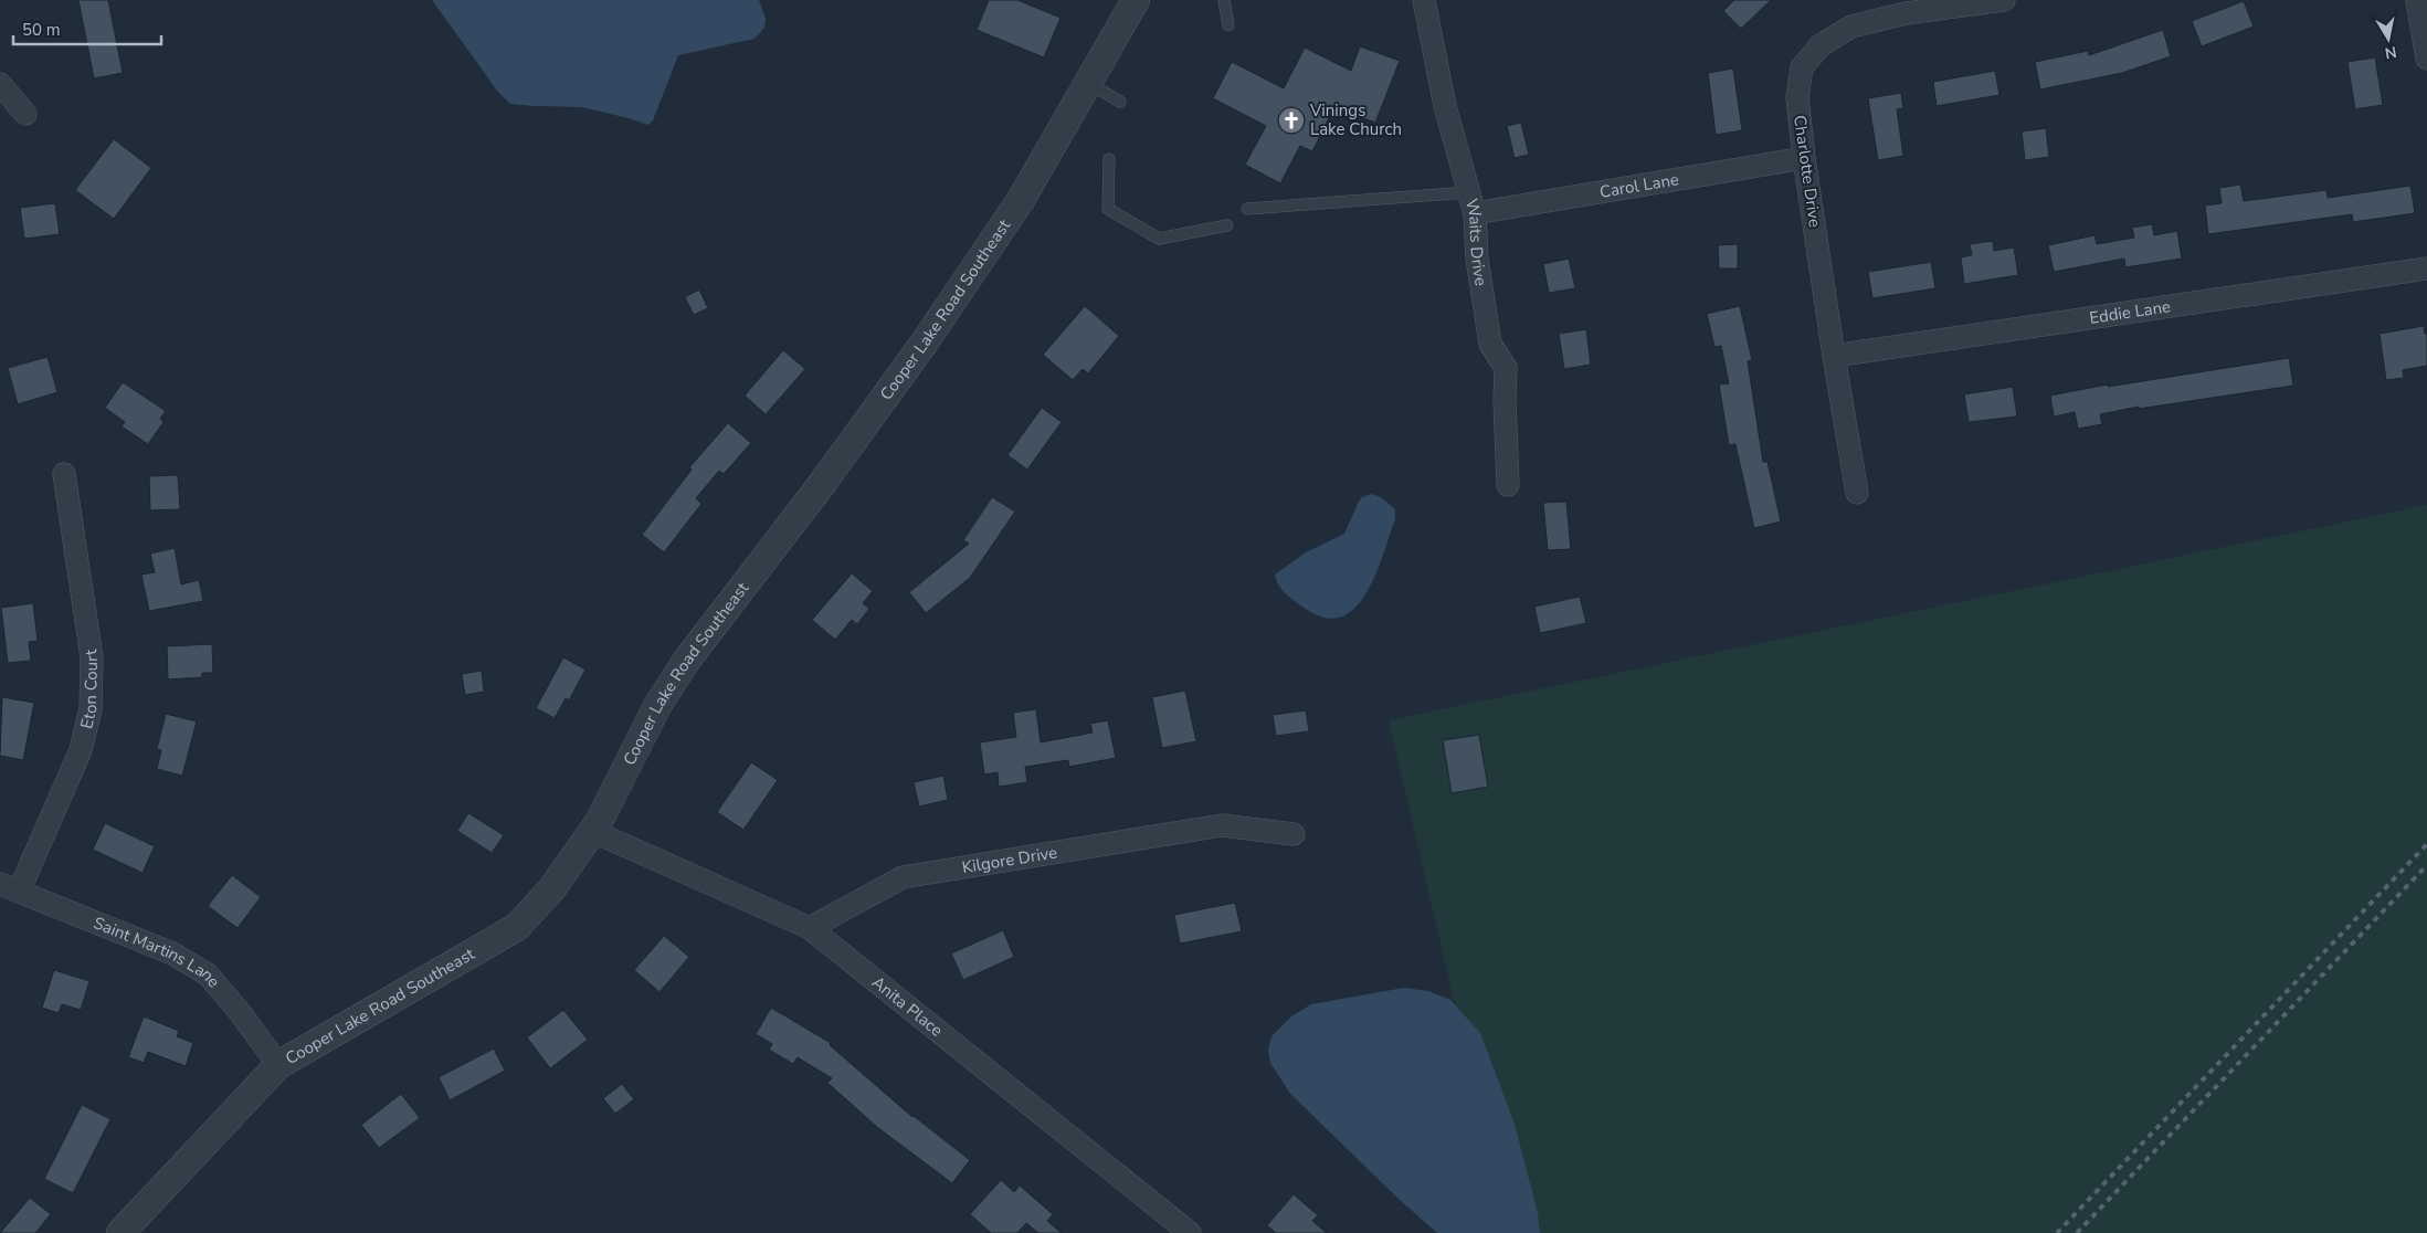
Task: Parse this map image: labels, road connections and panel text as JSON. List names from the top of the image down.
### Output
{
  "streets": {
    "street": [
      "Charlotte Drive",
      "Carol Lane",
      "Waits Drive",
      "Cooper Lake Road Southeast",
      "Eddie Lane",
      "Eton Court",
      "Kilgore Drive",
      "Saint Martins Lane",
      "Anita Place"
    ]
  },
  "crossings": [
    ["Charlotte Drive", "Carol Lane"],
    ["Charlotte Drive", "Eddie Lane"],
    ["Carol Lane", "Waits Drive"],
    ["Cooper Lake Road Southeast", "Saint Martins Lane"],
    ["Cooper Lake Road Southeast", "Anita Place"],
    ["Eton Court", "Saint Martins Lane"],
    ["Kilgore Drive", "Anita Place"]
  ],
  "places": {
    "church": ["Vinings Lake Church"]
  },
  "scale_bar": "50 m",
  "north": "bottom"
}
